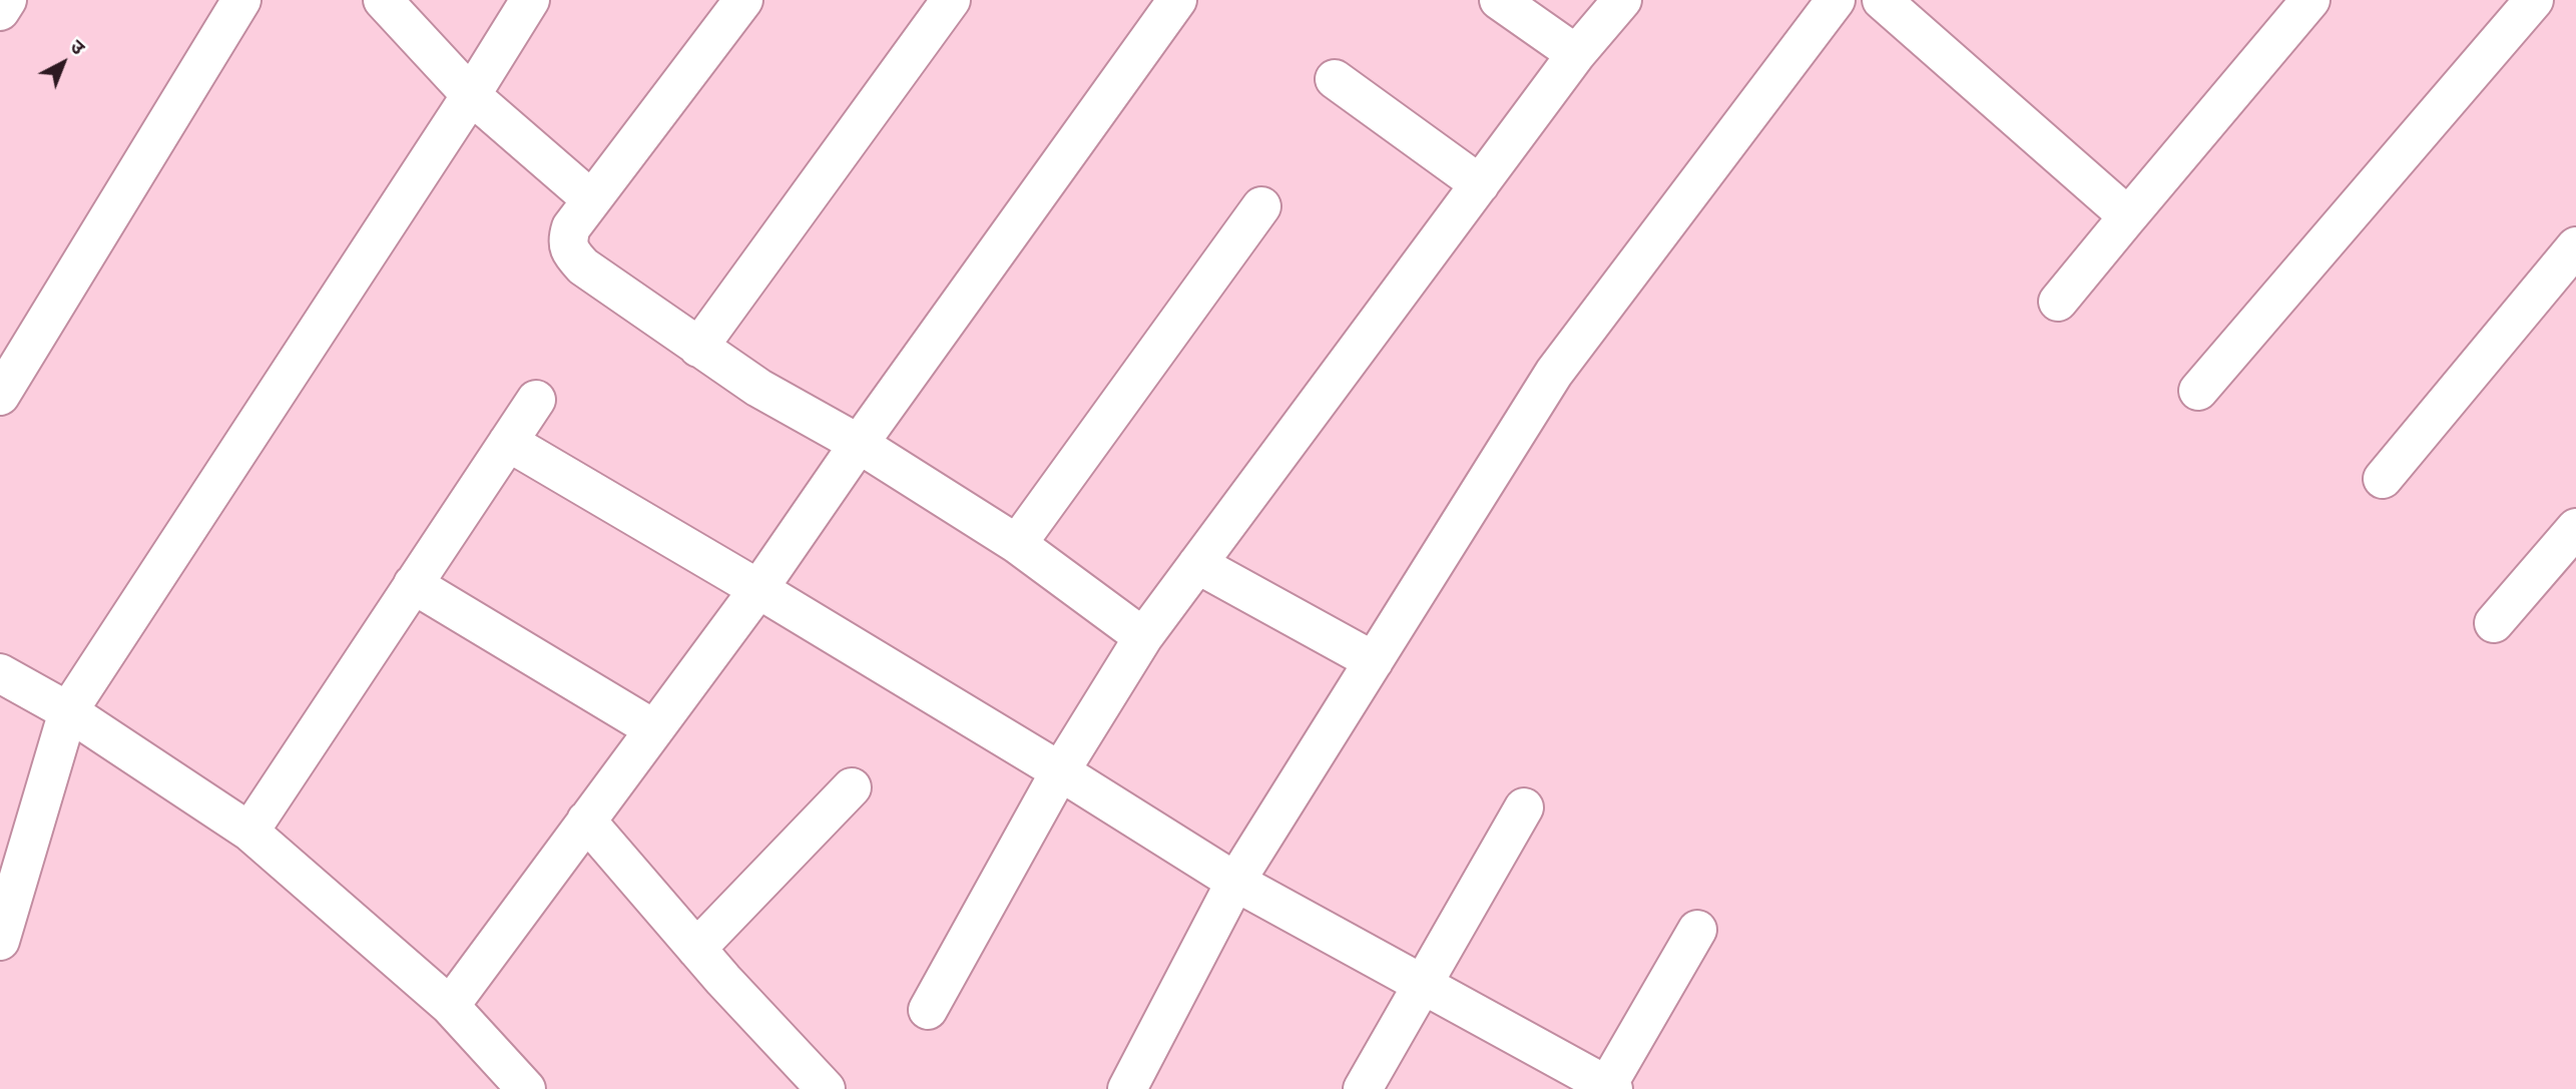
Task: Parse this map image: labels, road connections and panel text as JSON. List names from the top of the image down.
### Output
{
  "north": "top right"
}
